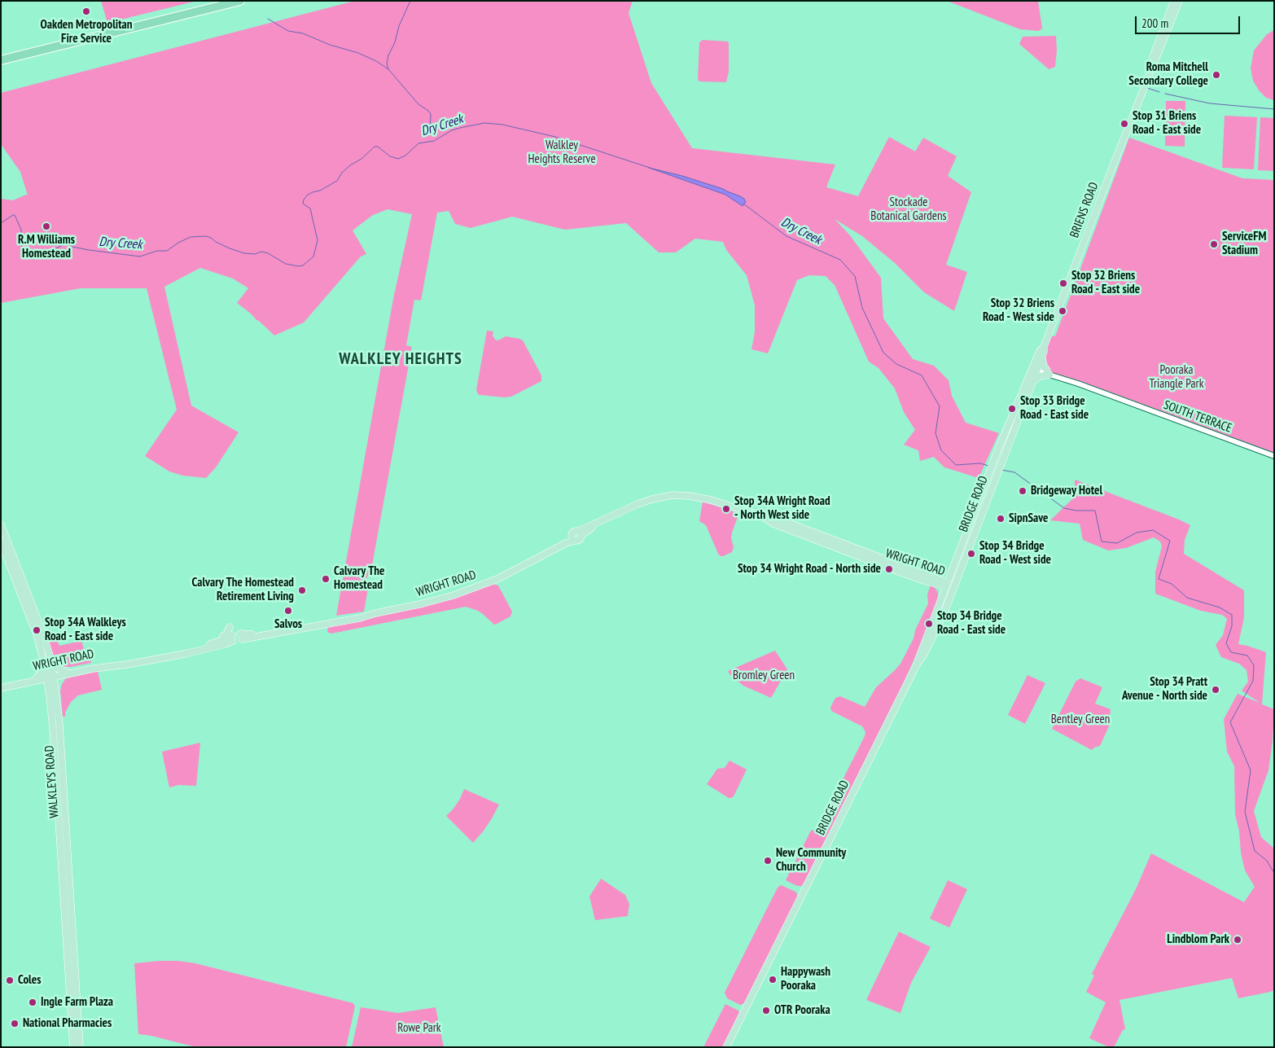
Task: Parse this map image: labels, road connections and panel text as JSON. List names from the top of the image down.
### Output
{
  "streets": {
    "main road": [
      "BRIENS ROAD",
      "BRIDGE ROAD",
      "WRIGHT ROAD",
      "WALKLEYS ROAD"
    ],
    "street": ["SOUTH TERRACE"]
  },
  "crossings": [
    ["BRIENS ROAD", "SOUTH TERRACE"],
    ["BRIENS ROAD", "BRIDGE ROAD"],
    ["SOUTH TERRACE", "BRIDGE ROAD"],
    ["BRIDGE ROAD", "WRIGHT ROAD"],
    ["WRIGHT ROAD", "WALKLEYS ROAD"]
  ],
  "districts": ["WALKLEY HEIGHTS"],
  "water": ["Dry Creek"],
  "parks": [
    "Walkley Heights Reserve",
    "Stockade Botanical Gardens",
    "Pooraka Triangle Park",
    "Bromley Green",
    "Bentley Green",
    "Rowe Park"
  ],
  "places": [
    "Oakden Metropolitan Fire Service",
    "Roma Mitchell Secondary College",
    "Stop 31 Briens Road - East side",
    "R.M Williams Homestead",
    "ServiceFM Stadium",
    "Stop 32 Briens Road - East side",
    "Stop 32 Briens Road - West side",
    "Stop 33 Bridge Road - East side",
    "Bridgeway Hotel",
    "Stop 34A Wright Road - North West side",
    "SipnSave",
    "Stop 34 Bridge Road - West side",
    "Stop 34 Wright Road - North side",
    "Calvary The Homestead",
    "Calvary The Homestead Retirement Living",
    "Salvos",
    "Stop 34 Bridge Road - East side",
    "Stop 34A Walkleys Road - East side",
    "Stop 34 Pratt Avenue - North side",
    "New Community Church",
    "Lindblom Park",
    "Happywash Pooraka",
    "Coles",
    "Ingle Farm Plaza",
    "OTR Pooraka",
    "National Pharmacies"
  ],
  "scale_bar": "200 m"
}
